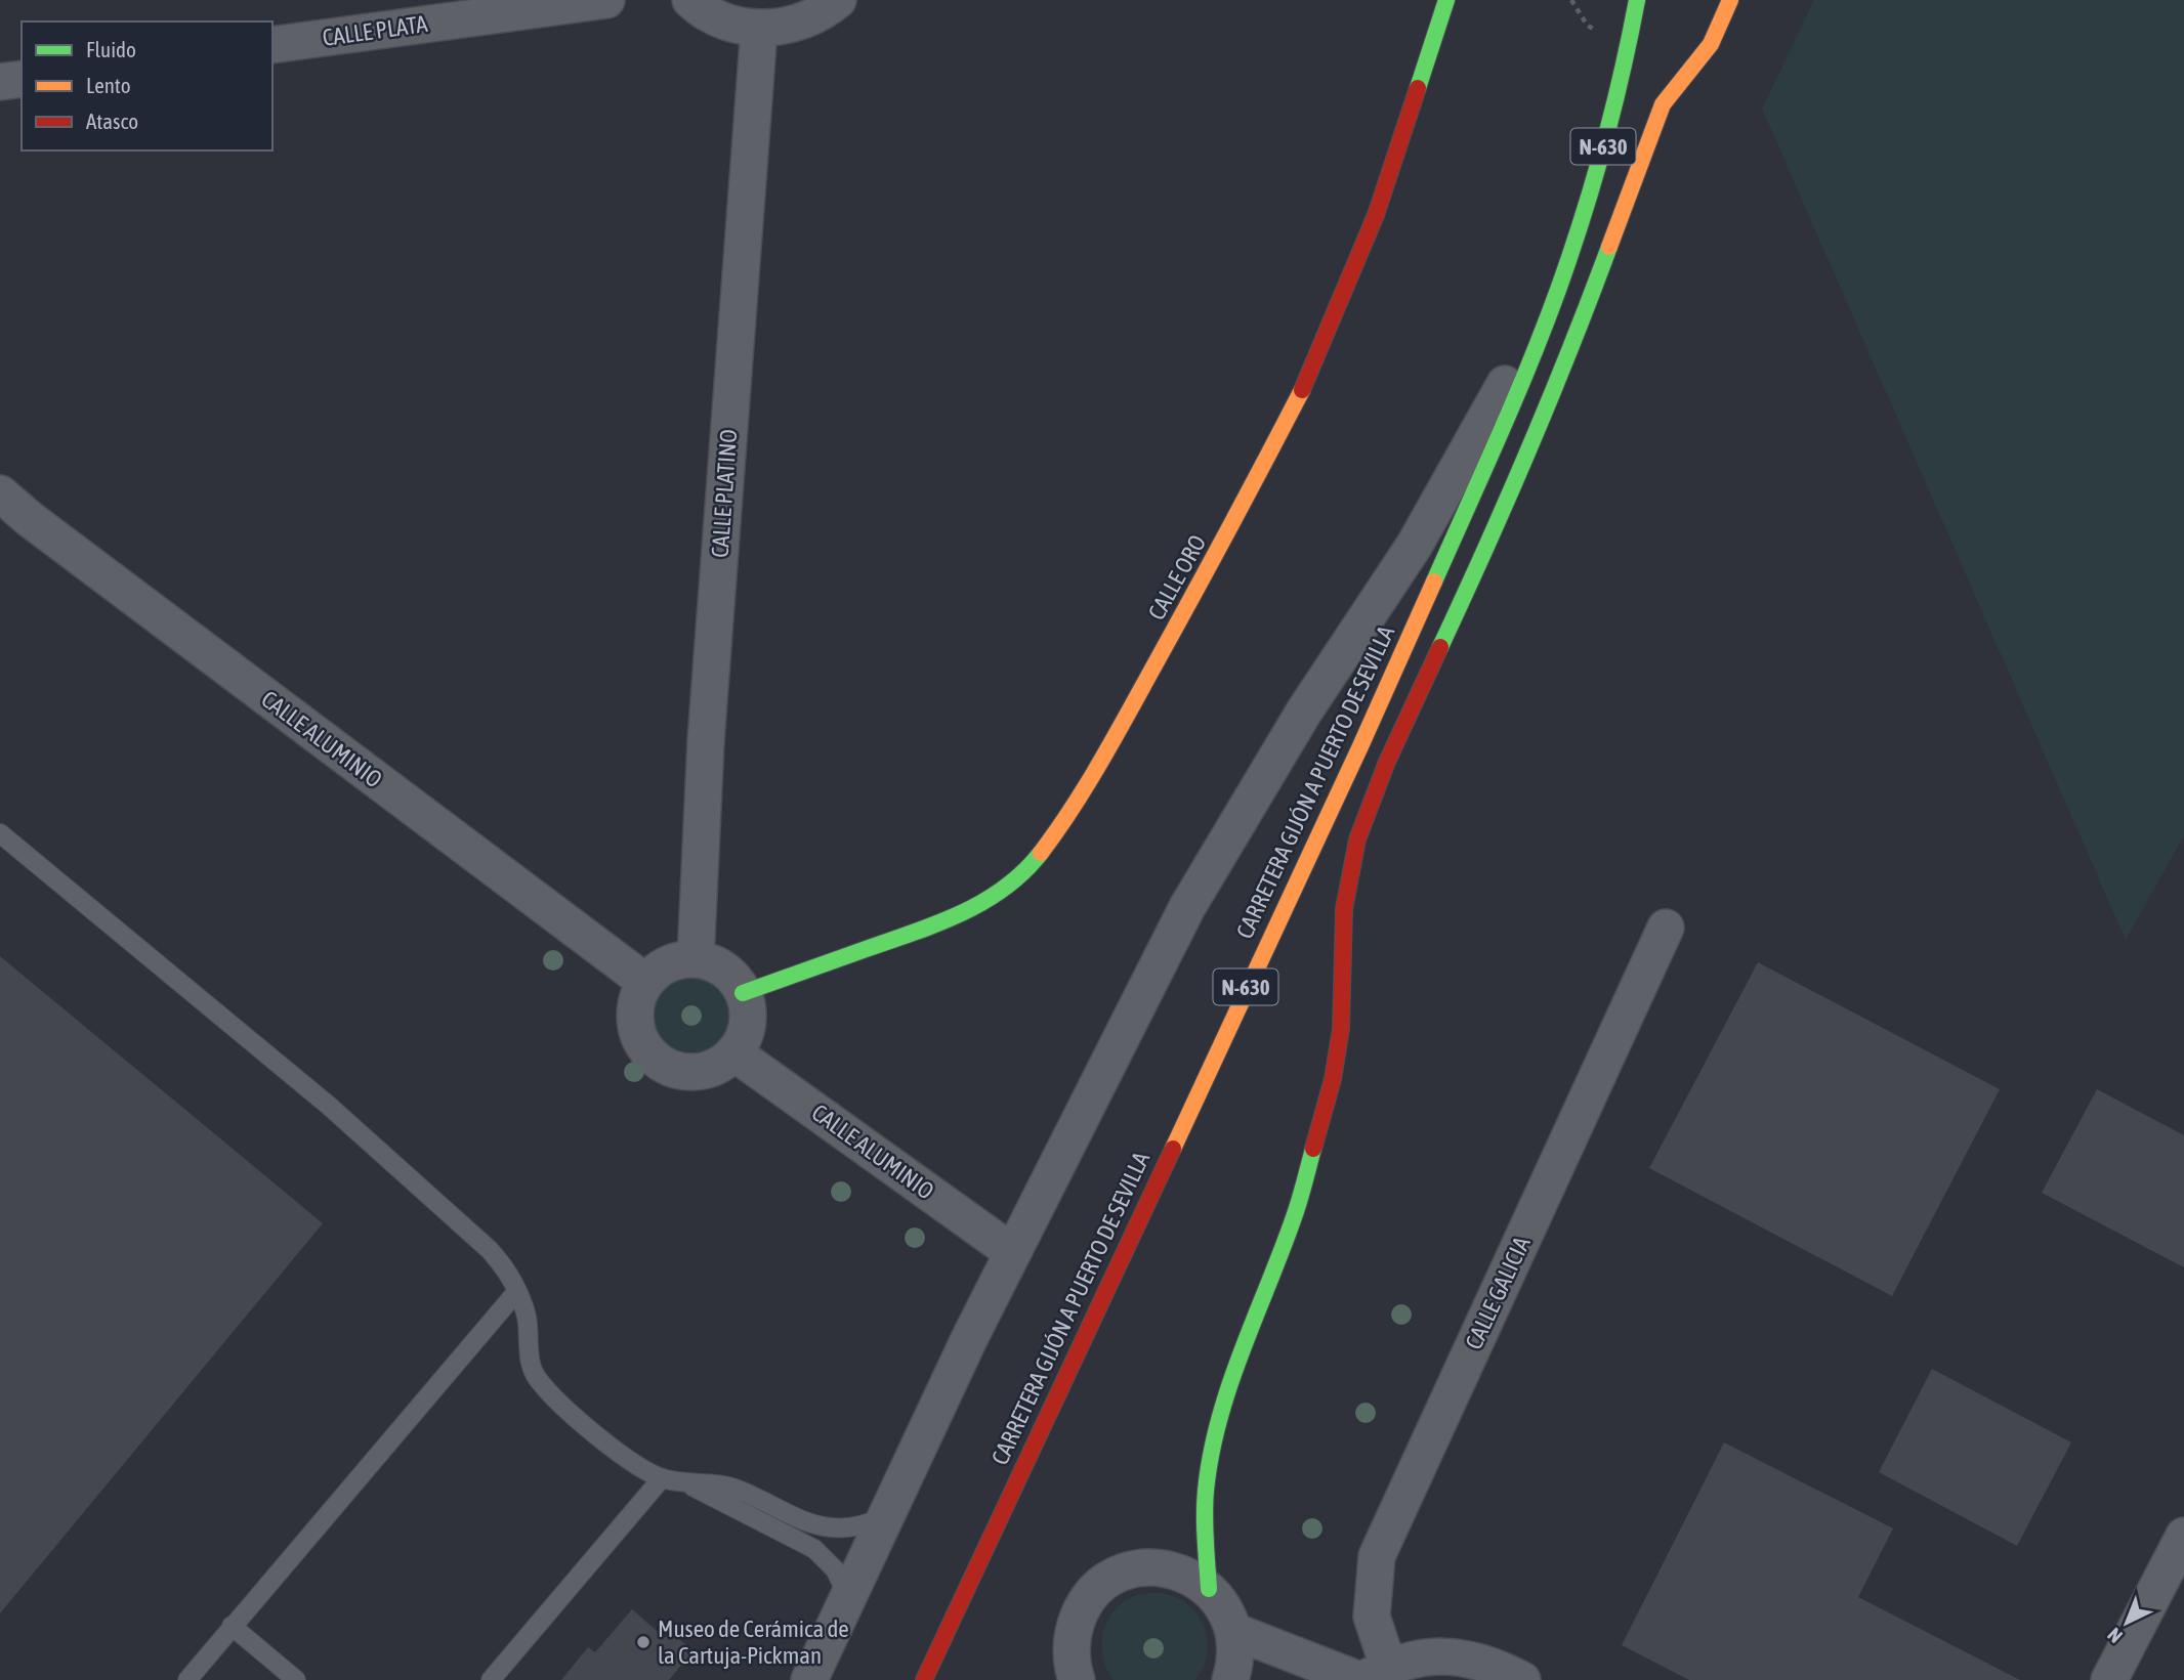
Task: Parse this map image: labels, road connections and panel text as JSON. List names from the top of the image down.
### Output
{
  "streets": {
    "main road": ["N-630", "CALLE ORO", "CARRETERA GIJÓN A PUERTO DE SEVILLA"],
    "street": [
      "CALLE PLATA",
      "CALLE PLATINO",
      "CALLE ALUMINIO",
      "CALLE GALICIA"
    ]
  },
  "crossings": [
    ["CALLE PLATINO", "CALLE ORO"],
    ["CALLE PLATINO", "CALLE ALUMINIO"],
    ["CALLE ORO", "CALLE ALUMINIO"]
  ],
  "places": ["Museo de Cerámica de la Cartuja-Pickman"],
  "legend": ["Fluido", "Lento", "Atasco"],
  "north": "bottom left"
}
